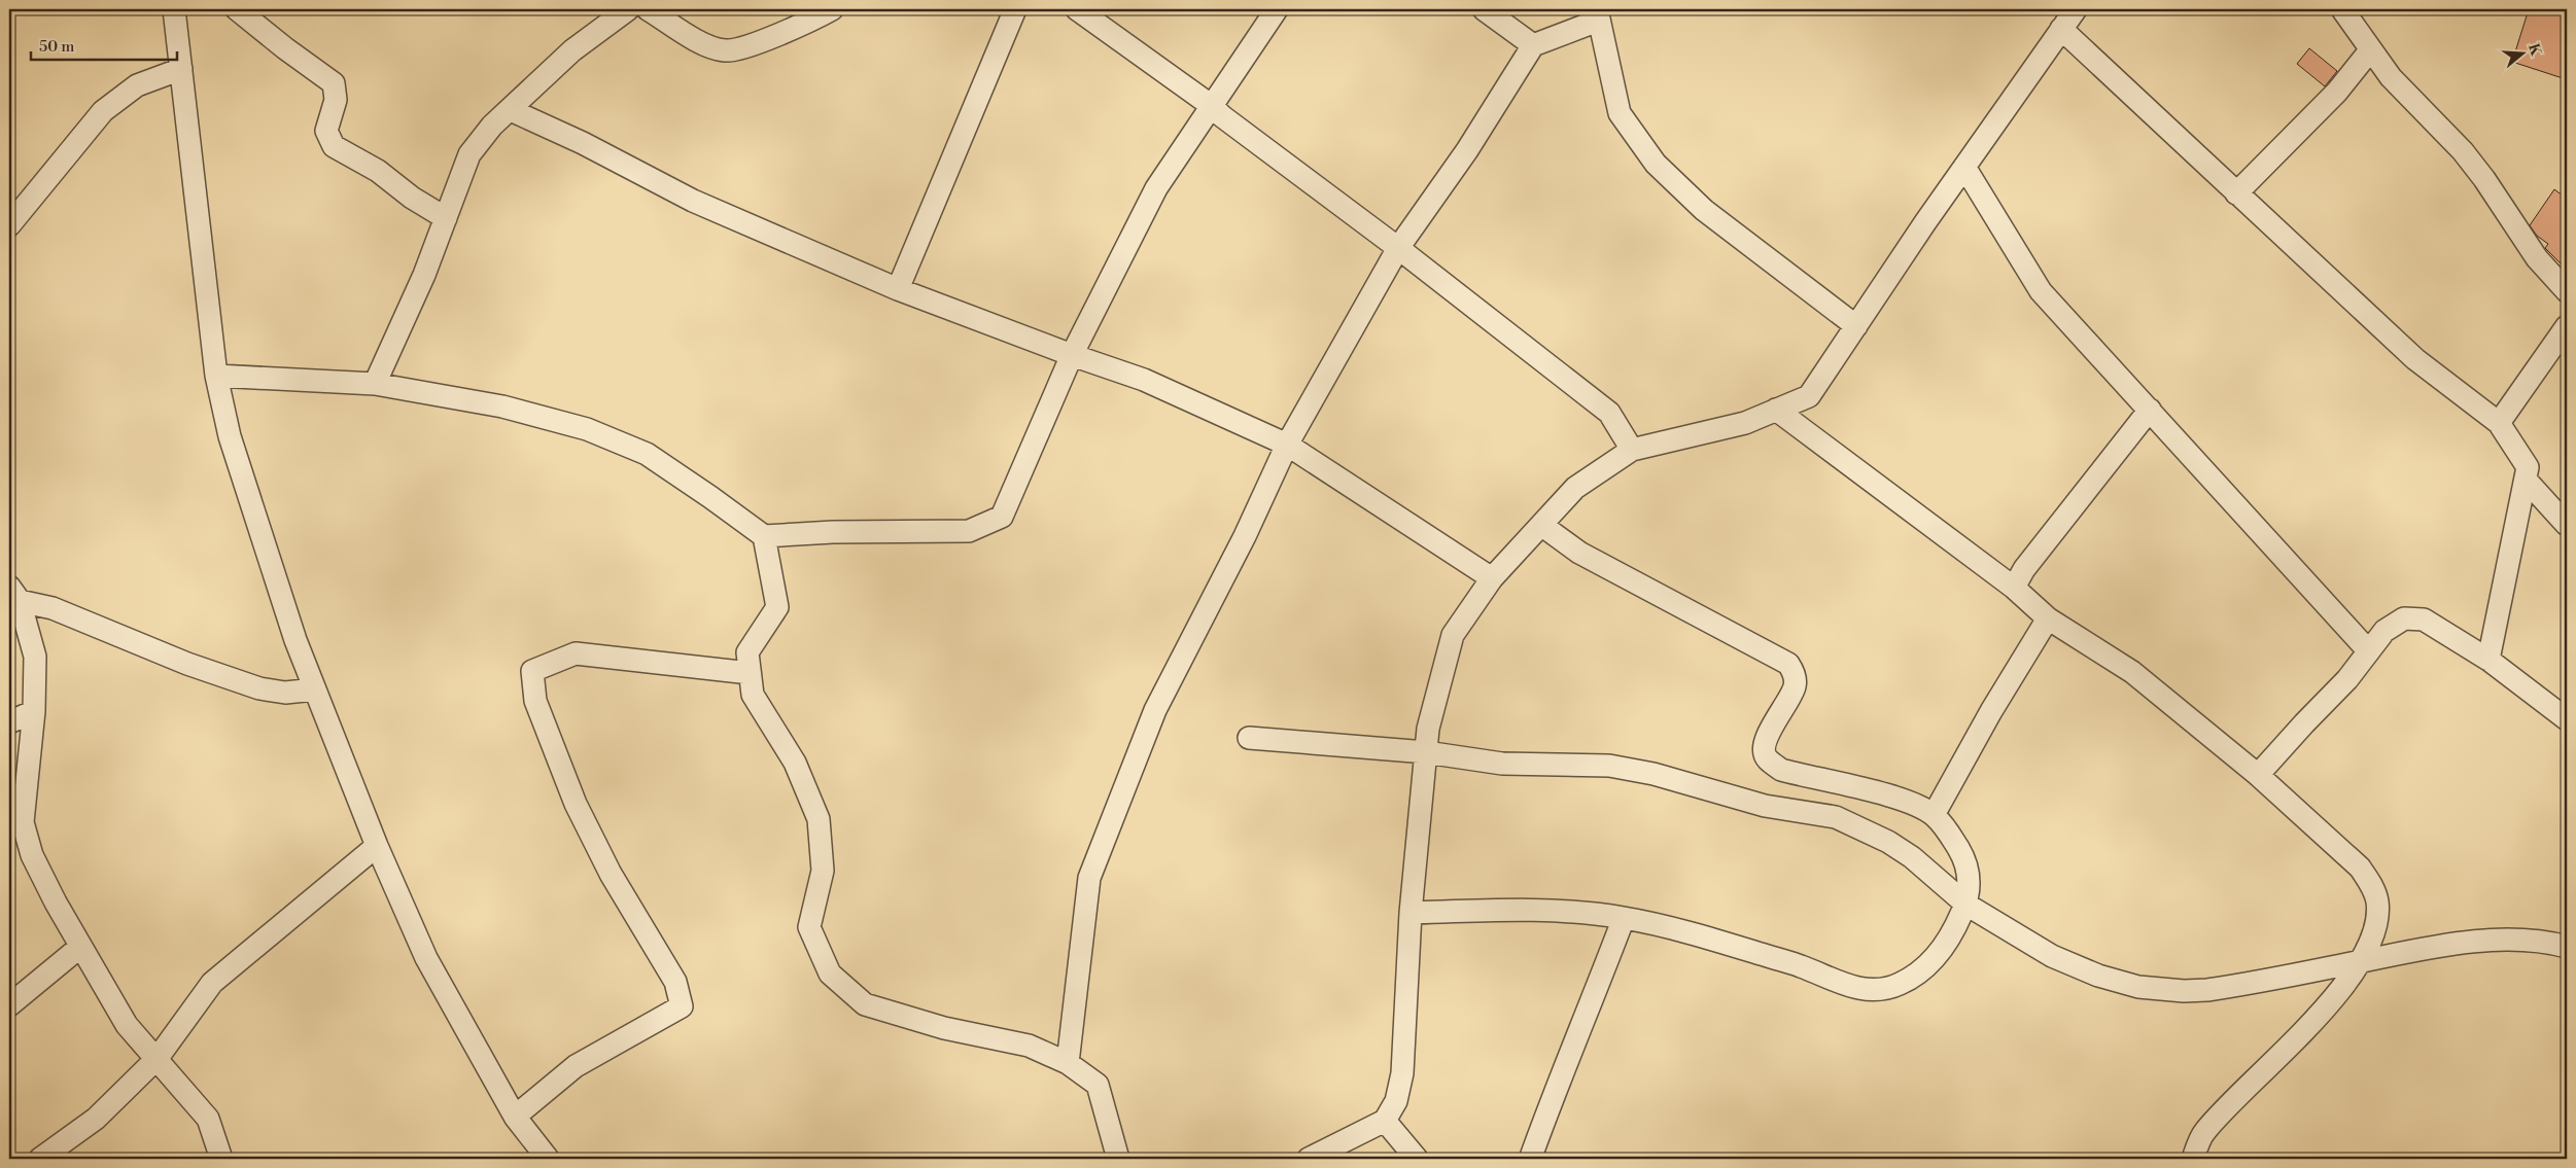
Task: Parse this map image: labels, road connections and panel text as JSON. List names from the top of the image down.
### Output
{
  "scale_bar": "50 m",
  "north": "right"
}
